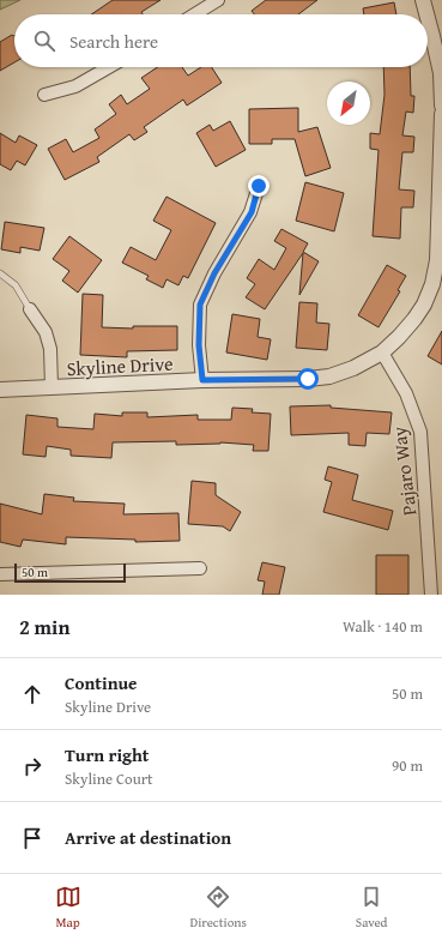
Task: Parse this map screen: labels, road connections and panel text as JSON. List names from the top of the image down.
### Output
{
  "streets": {
    "street": ["Skyline Drive", "Pajaro Way"]
  },
  "crossings": [
    ["Skyline Drive", "Pajaro Way"]
  ],
  "scale_bar": "50 m",
  "north": "bottom left",
  "page": {
    "search": "Search here",
    "scale": "50 m",
    "heading": ["2 min", "Walk · 140 m"],
    "list": [
      ["Continue", "Skyline Drive", "50 m"],
      ["Turn right", "Skyline Court", "90 m"],
      "Arrive at destination"
    ],
    "nav": ["Map", "Directions", "Saved"]
  }
}
